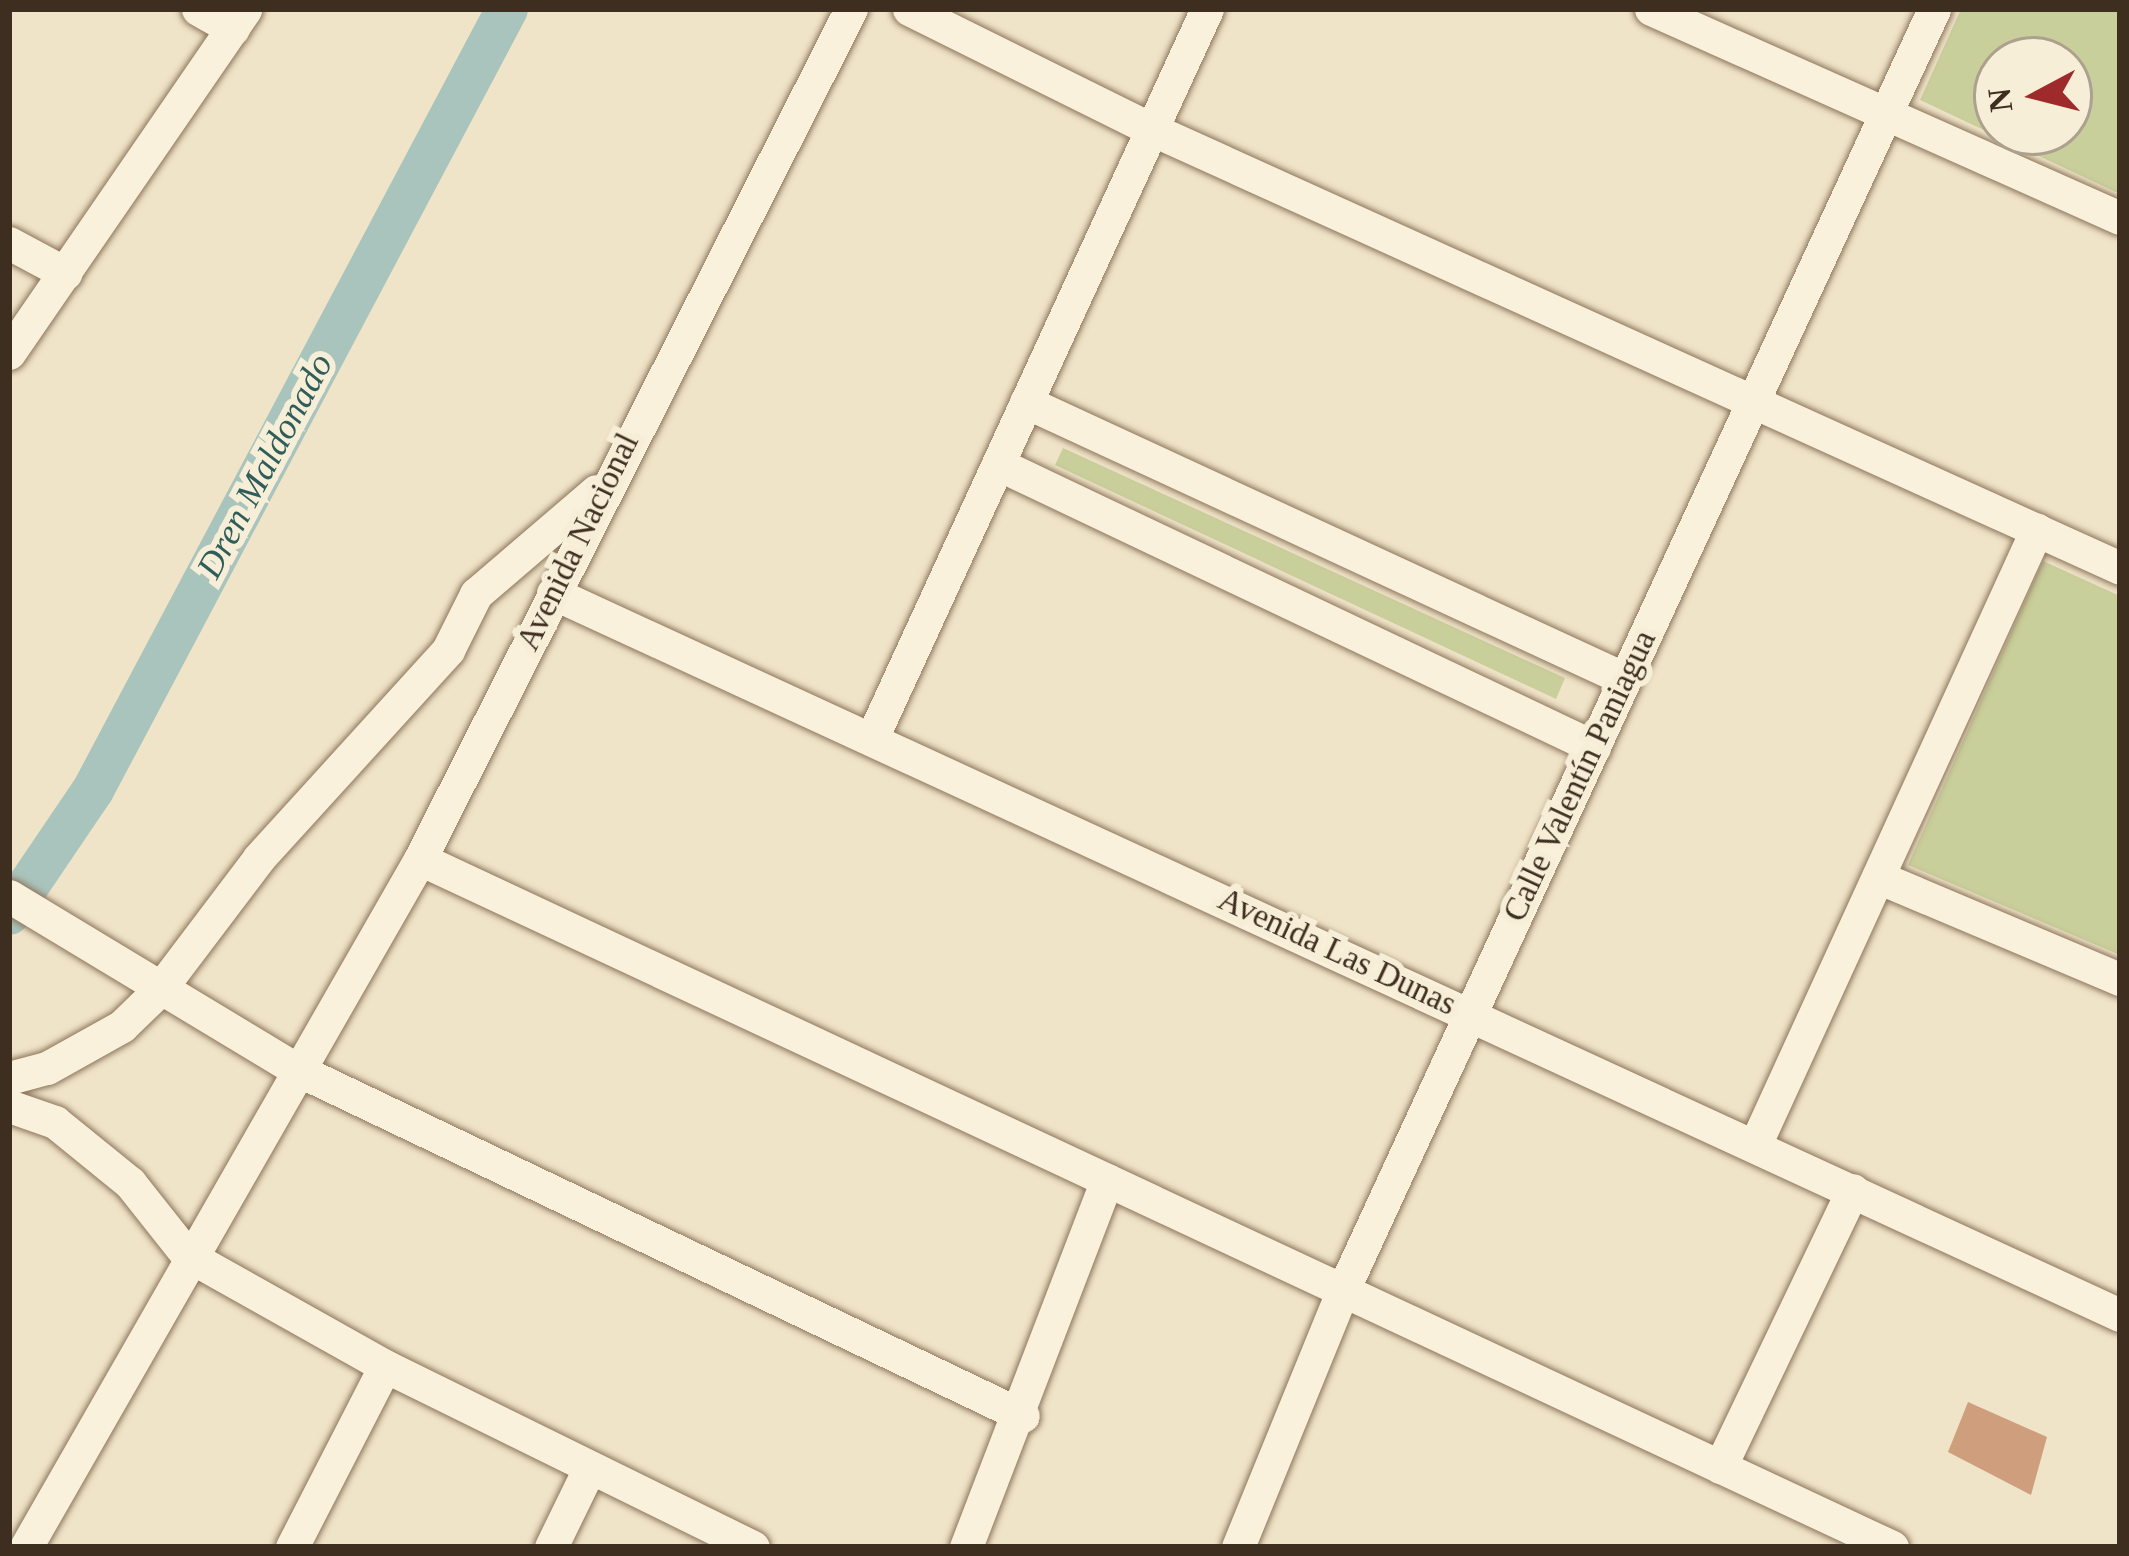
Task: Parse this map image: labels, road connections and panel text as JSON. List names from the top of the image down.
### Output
{
  "streets": {
    "street": ["Avenida Nacional", "Calle Valentín Paniagua", "Avenida Las Dunas"]
  },
  "crossings": [
    ["Avenida Nacional", "Avenida Las Dunas"],
    ["Calle Valentín Paniagua", "Avenida Las Dunas"]
  ],
  "water": ["Dren Maldonado"],
  "north": "left"
}
